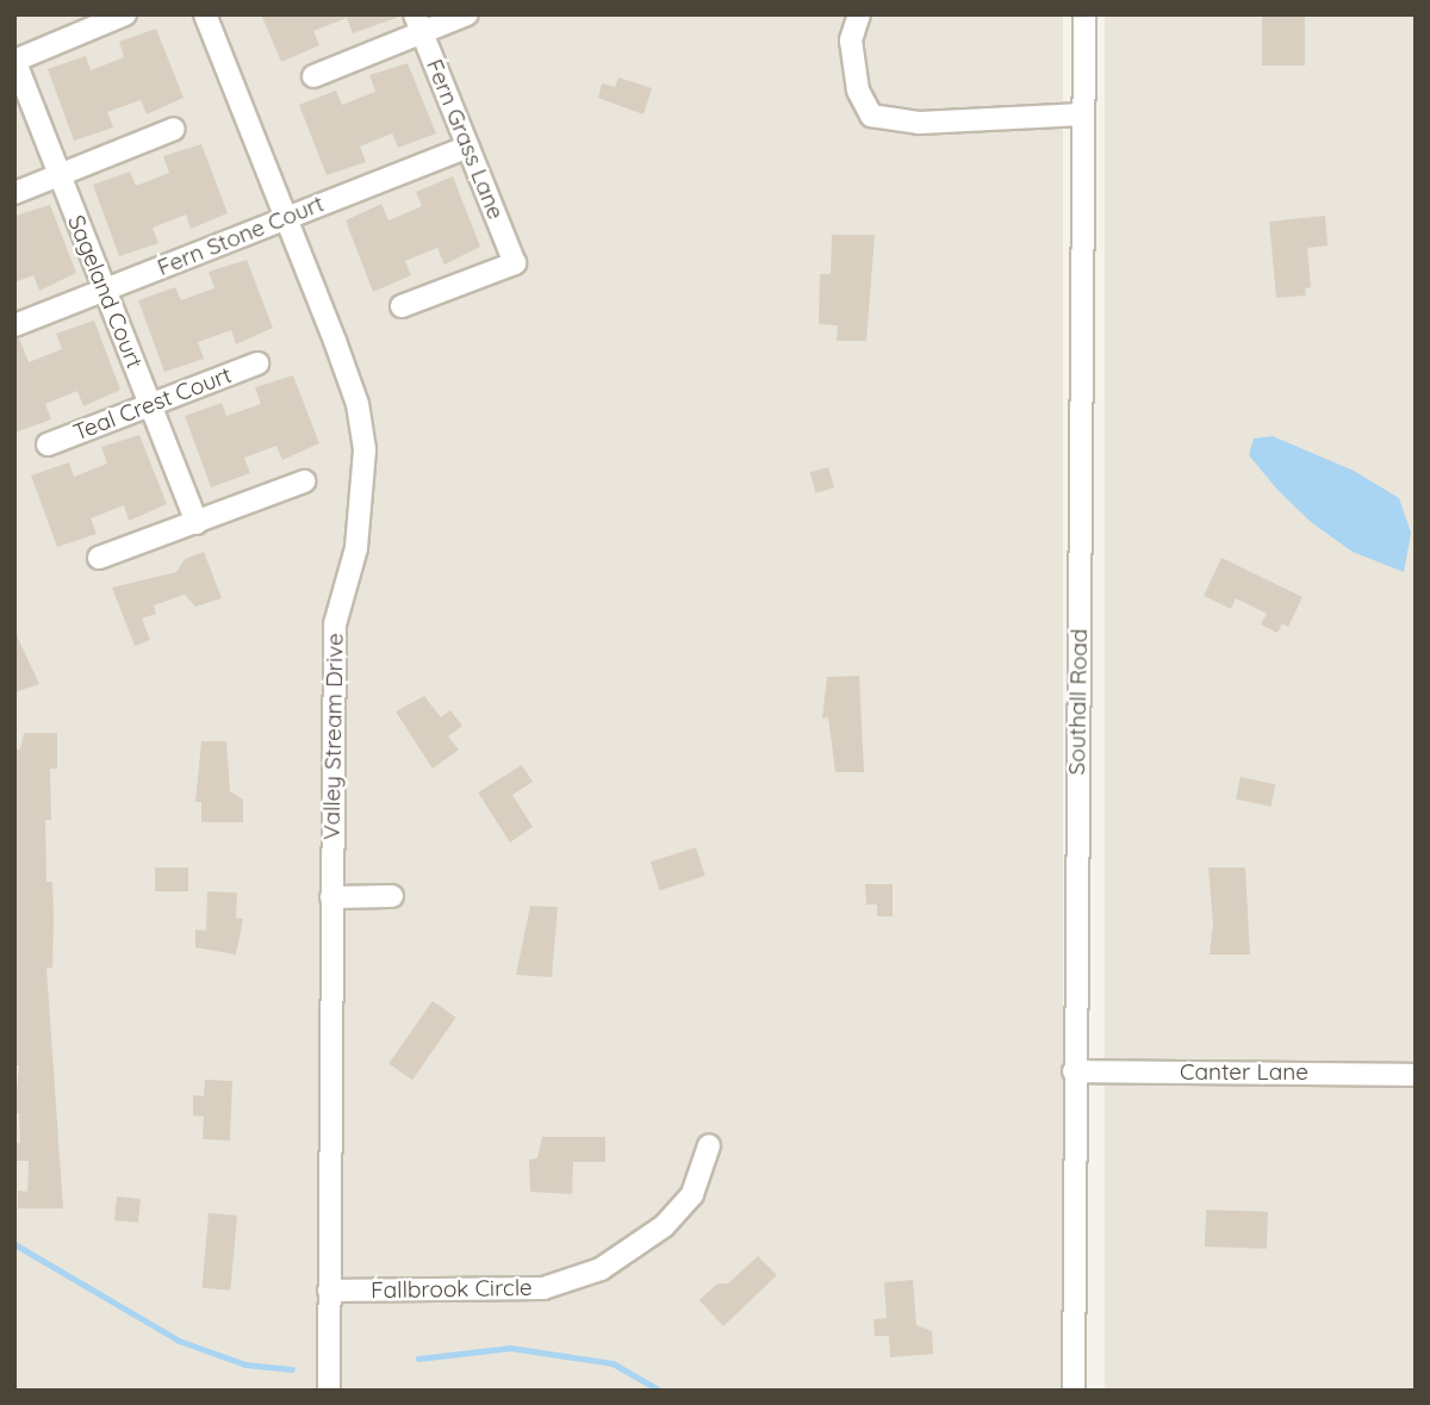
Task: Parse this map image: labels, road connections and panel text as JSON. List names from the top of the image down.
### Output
{
  "streets": {
    "street": [
      "Fern Grass Lane",
      "Fern Stone Court",
      "Sageland Court",
      "Teal Crest Court",
      "Southall Road",
      "Valley Stream Drive",
      "Canter Lane",
      "Fallbrook Circle"
    ]
  },
  "crossings": [
    ["Fern Grass Lane", "Fern Stone Court"],
    ["Fern Stone Court", "Sageland Court"],
    ["Fern Stone Court", "Valley Stream Drive"],
    ["Sageland Court", "Teal Crest Court"],
    ["Southall Road", "Canter Lane"],
    ["Valley Stream Drive", "Fallbrook Circle"]
  ]
}
